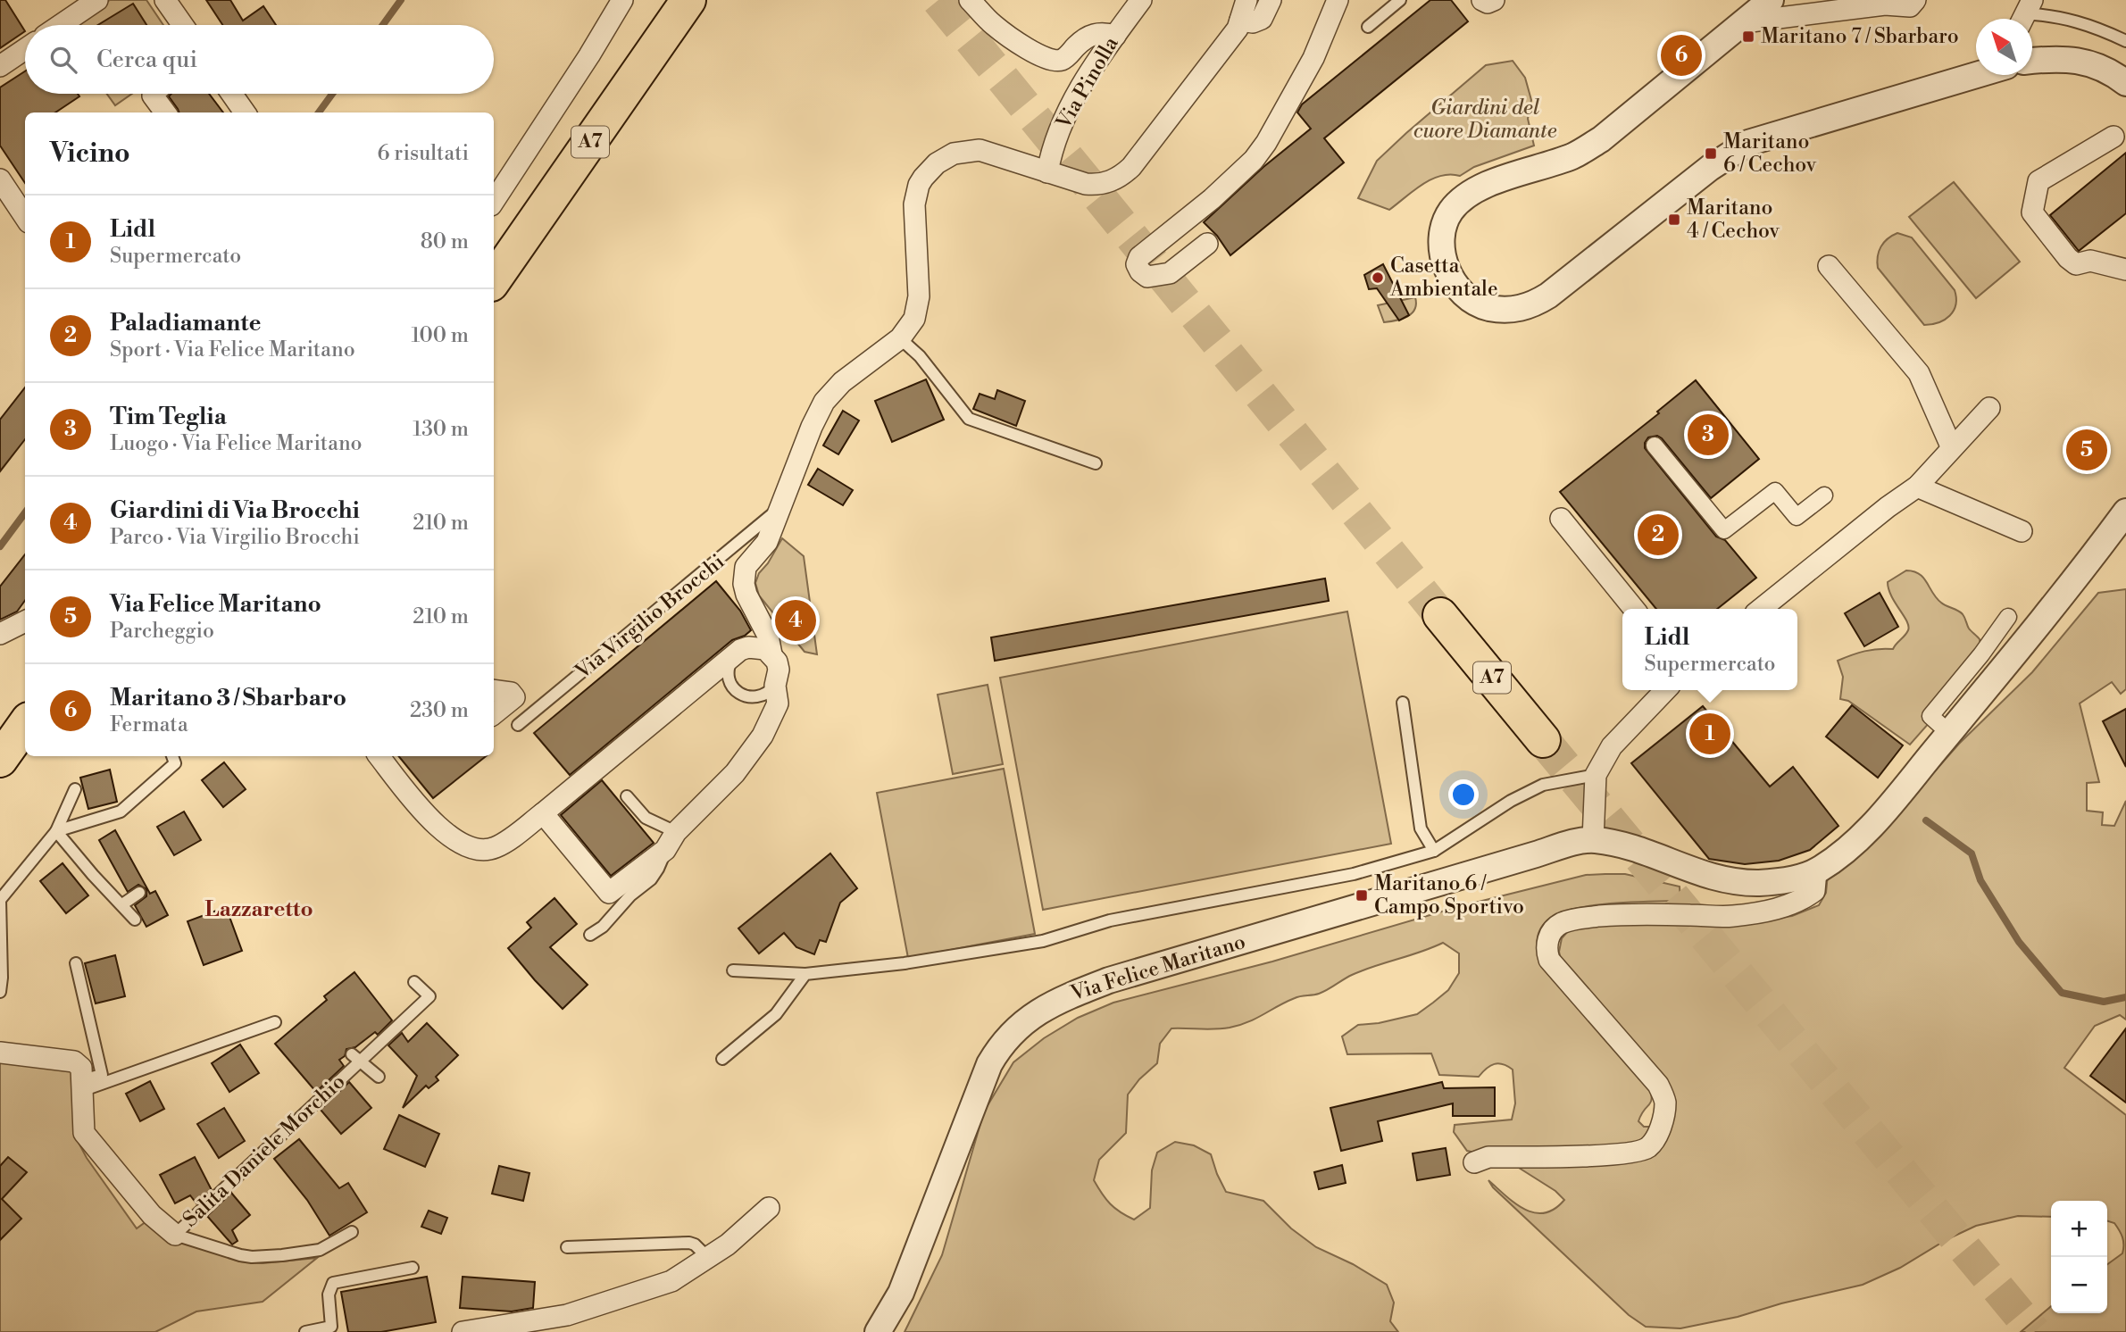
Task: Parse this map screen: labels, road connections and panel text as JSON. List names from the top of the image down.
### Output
{
  "streets": {
    "highway": ["A7"],
    "street": [
      "Via Pinolla",
      "Via Virgilio Brocchi",
      "Via Felice Maritano",
      "Salita Daniele Morchio"
    ]
  },
  "crossings": [
    ["Via Pinolla", "Via Virgilio Brocchi"]
  ],
  "districts": ["Lazzaretto"],
  "parks": ["Giardini del cuore Diamante"],
  "places": {
    "transit": [
      "Maritano 7 / Sbarbaro",
      "Maritano 6 / Cechov",
      "Maritano 4 / Cechov",
      "Maritano 6 / Campo Sportivo"
    ],
    "other": ["Casetta Ambientale"]
  },
  "north": "top left",
  "page": {
    "search": "Cerca qui",
    "pins": [
      "6",
      "3",
      "5",
      "2",
      "4",
      "1"
    ],
    "heading": ["Vicino", "6 risultati"],
    "list": [
      {
        "mark": "1",
        "name": "Lidl",
        "note": "Supermercato",
        "value": "80 m"
      },
      {
        "mark": "2",
        "name": "Paladiamante",
        "note": "Sport · Via Felice Maritano",
        "value": "100 m"
      },
      {
        "mark": "3",
        "name": "Tim Teglia",
        "note": "Luogo · Via Felice Maritano",
        "value": "130 m"
      },
      {
        "mark": "4",
        "name": "Giardini di Via Brocchi",
        "note": "Parco · Via Virgilio Brocchi",
        "value": "210 m"
      },
      {
        "mark": "5",
        "name": "Via Felice Maritano",
        "note": "Parcheggio",
        "value": "210 m"
      },
      {
        "mark": "6",
        "name": "Maritano 3 / Sbarbaro",
        "note": "Fermata",
        "value": "230 m"
      }
    ],
    "popup": ["Lidl", "Supermercato"],
    "map_buttons": ["+", "−"]
  }
}
